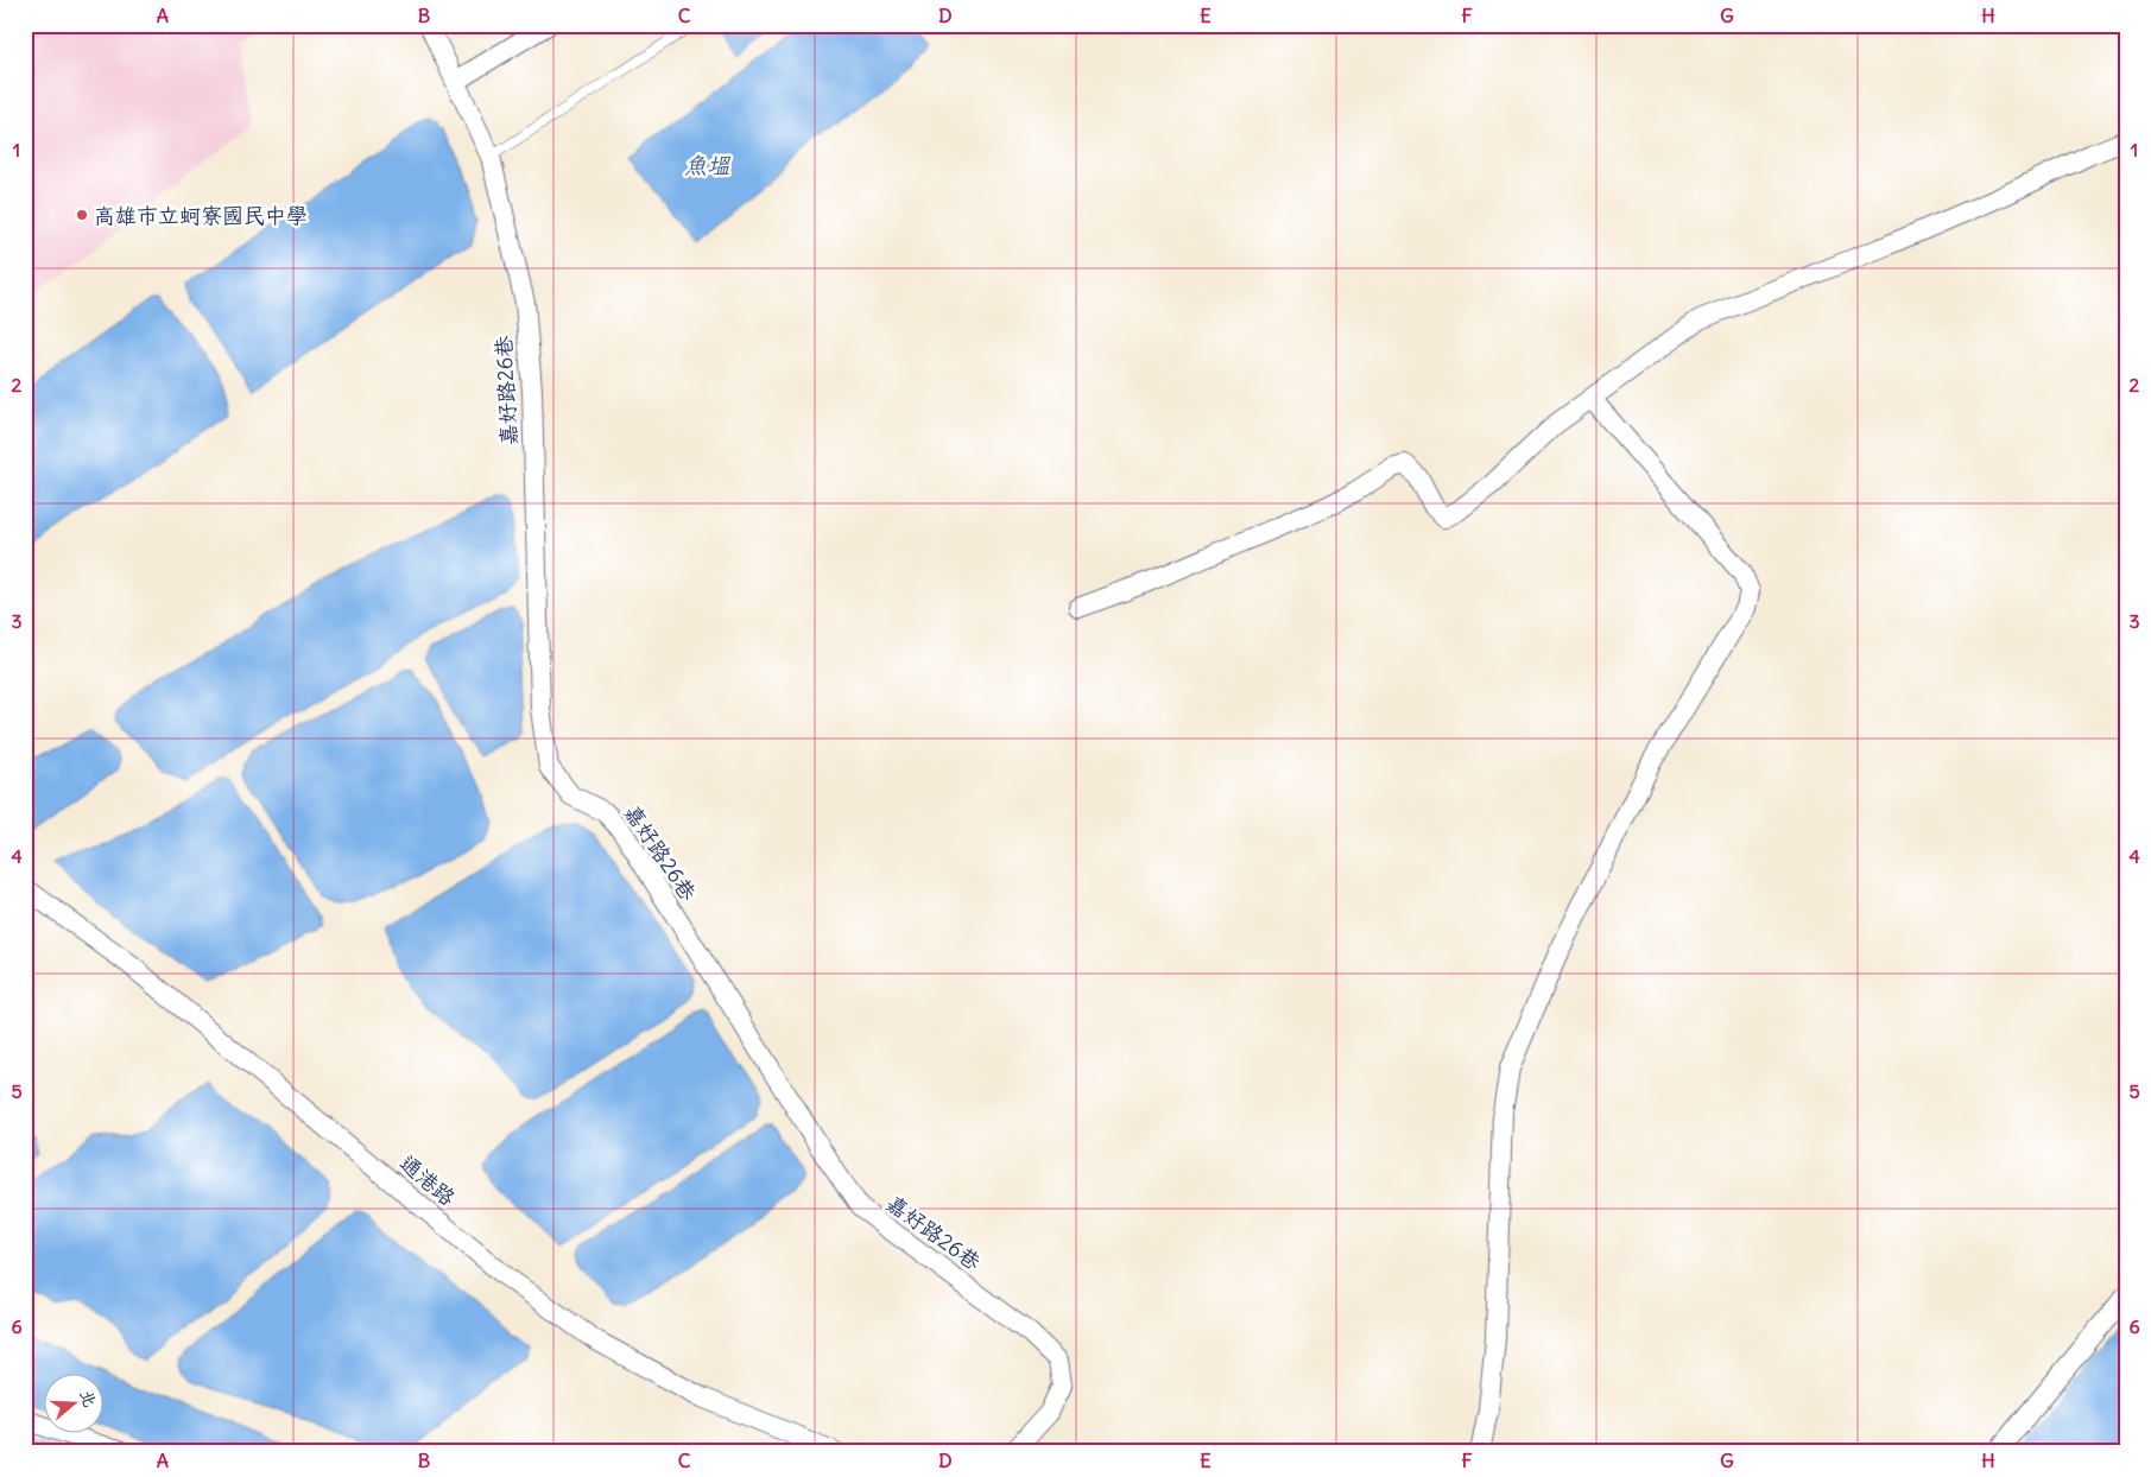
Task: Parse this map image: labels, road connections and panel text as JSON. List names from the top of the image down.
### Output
{
  "streets": {
    "street": ["嘉好路26巷", "通港路"]
  },
  "water": ["魚塭"],
  "places": ["高雄市立蚵寮國民中學"],
  "north": "right",
  "grid": {
    "columns": [
      "A",
      "B",
      "C",
      "D",
      "E",
      "F",
      "G",
      "H"
    ],
    "rows": [
      "1",
      "2",
      "3",
      "4",
      "5",
      "6"
    ]
  }
}
